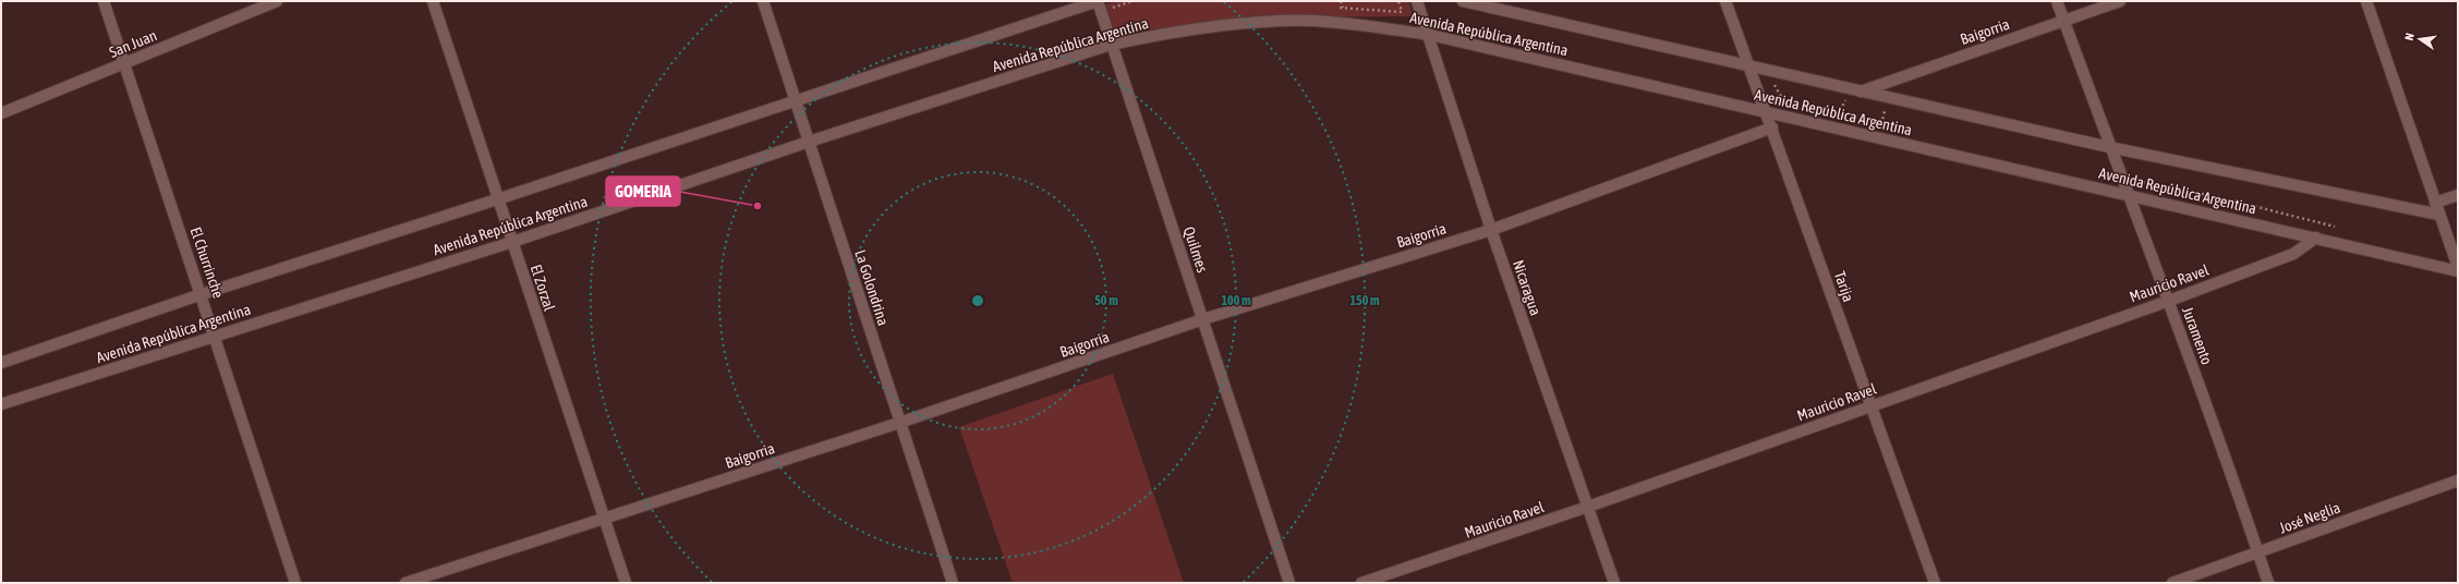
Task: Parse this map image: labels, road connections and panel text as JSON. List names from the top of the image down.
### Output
{
  "streets": {
    "street": [
      "Baigorria",
      "Avenida República Argentina",
      "San Juan",
      "Quilmes",
      "El Churrinche",
      "Mauricio Ravel",
      "Tarija",
      "El Zorzal",
      "La Golondrina",
      "Nicaragua",
      "Juramento",
      "José Neglia"
    ]
  },
  "crossings": [
    ["Baigorria", "Avenida República Argentina"],
    ["Baigorria", "Quilmes"],
    ["Baigorria", "Tarija"],
    ["Baigorria", "El Zorzal"],
    ["Baigorria", "La Golondrina"],
    ["Baigorria", "Nicaragua"],
    ["Baigorria", "Juramento"],
    ["Avenida República Argentina", "Quilmes"],
    ["Avenida República Argentina", "El Churrinche"],
    ["Avenida República Argentina", "Mauricio Ravel"],
    ["Avenida República Argentina", "Tarija"],
    ["Avenida República Argentina", "El Zorzal"],
    ["Avenida República Argentina", "La Golondrina"],
    ["Avenida República Argentina", "Nicaragua"],
    ["Avenida República Argentina", "Juramento"],
    ["San Juan", "El Churrinche"],
    ["Mauricio Ravel", "Tarija"],
    ["Mauricio Ravel", "Nicaragua"],
    ["Mauricio Ravel", "Juramento"],
    ["Juramento", "José Neglia"]
  ],
  "places": ["GOMERIA"],
  "north": "left",
  "rings": ["50 m", "100 m", "150 m"]
}
